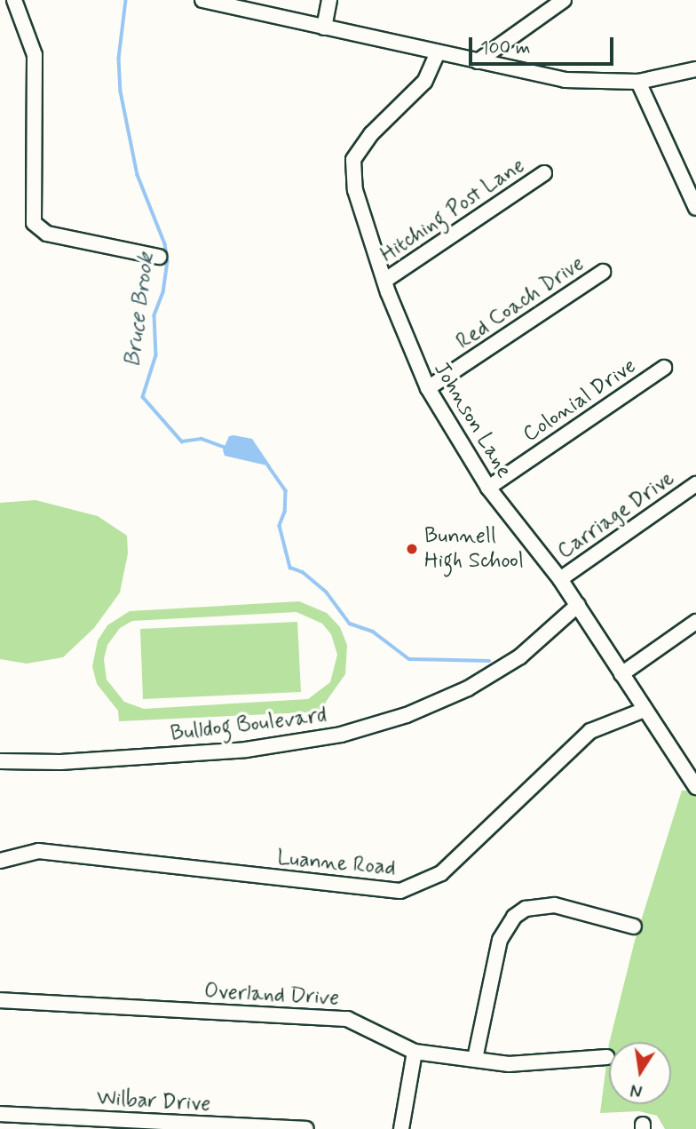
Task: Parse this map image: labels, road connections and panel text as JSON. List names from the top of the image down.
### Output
{
  "streets": {
    "street": [
      "Hitching Post Lane",
      "Red Coach Drive",
      "Colonial Drive",
      "Johnson Lane",
      "Carriage Drive",
      "Bulldog Boulevard",
      "Luanne Road",
      "Overland Drive",
      "Wilbar Drive"
    ]
  },
  "crossings": [
    ["Hitching Post Lane", "Johnson Lane"],
    ["Red Coach Drive", "Johnson Lane"],
    ["Colonial Drive", "Johnson Lane"],
    ["Johnson Lane", "Carriage Drive"],
    ["Johnson Lane", "Bulldog Boulevard"],
    ["Johnson Lane", "Luanne Road"]
  ],
  "water": ["Bruce Brook"],
  "places": ["Bunnell High School"],
  "scale_bar": "100 m",
  "north": "bottom"
}
